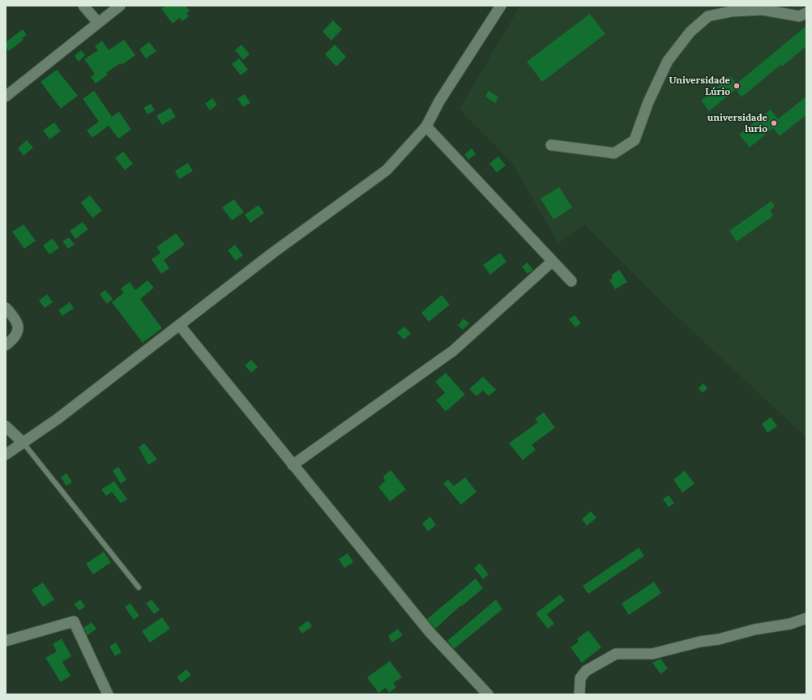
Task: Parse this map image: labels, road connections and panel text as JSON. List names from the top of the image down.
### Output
{
  "places": ["Universidade Lúrio", "universidade lurio"]
}
